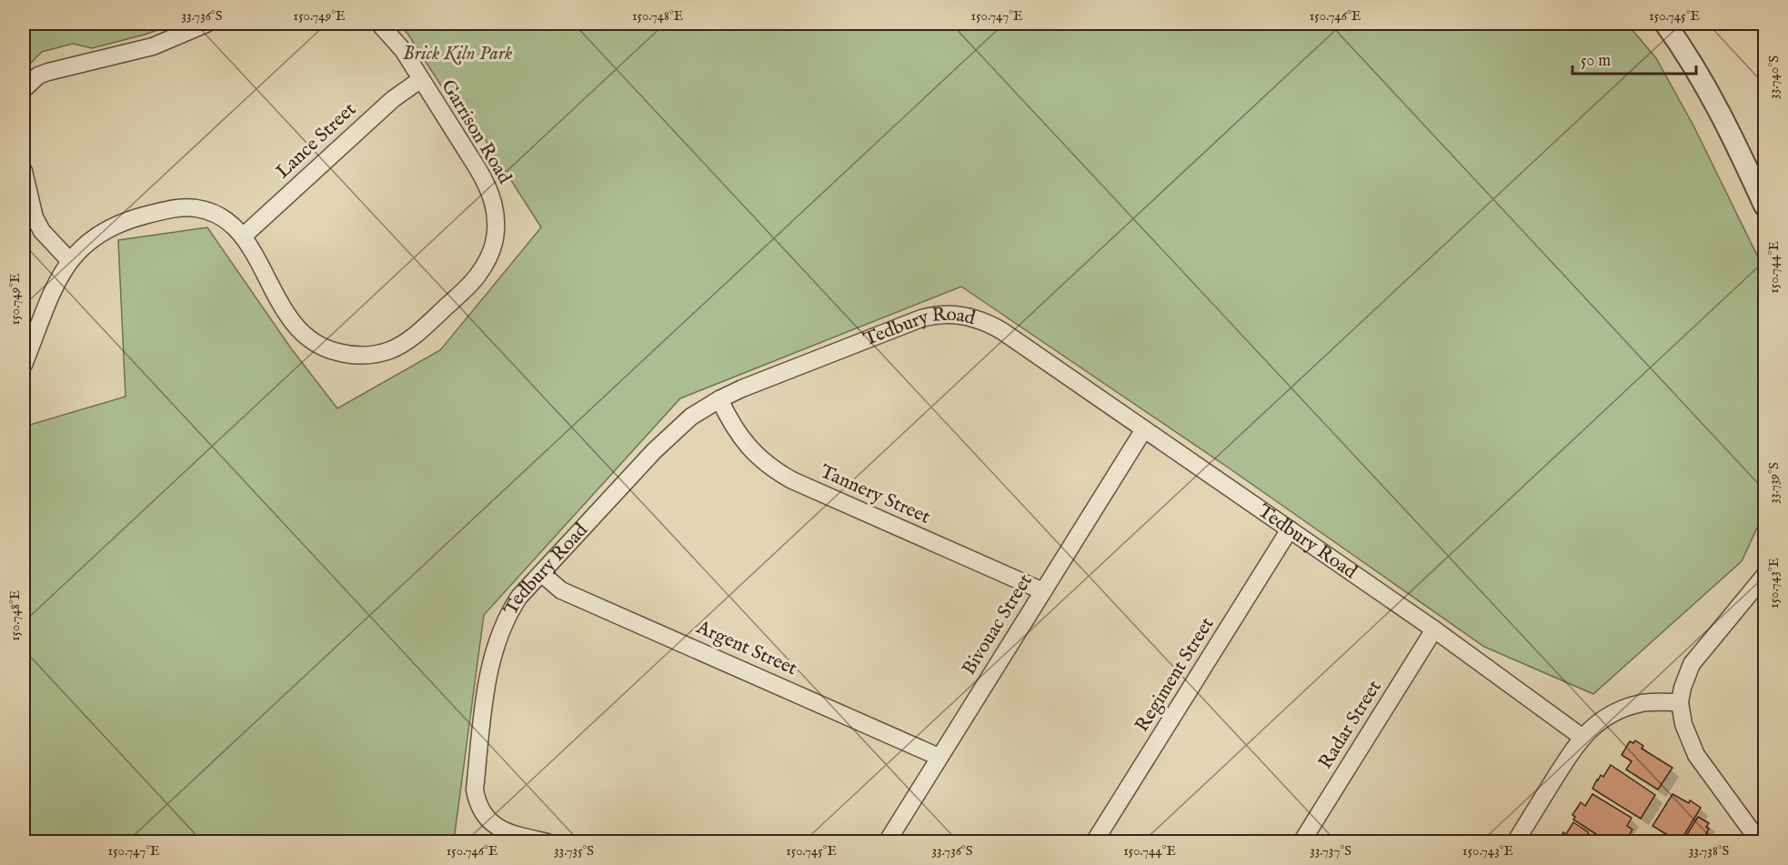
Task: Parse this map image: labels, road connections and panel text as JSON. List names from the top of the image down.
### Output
{
  "streets": {
    "street": [
      "Garrison Road",
      "Lance Street",
      "Tedbury Road",
      "Tannery Street",
      "Bivouac Street",
      "Argent Street",
      "Regiment Street",
      "Radar Street"
    ]
  },
  "crossings": [
    ["Garrison Road", "Lance Street"],
    ["Tedbury Road", "Tannery Street"],
    ["Tedbury Road", "Bivouac Street"],
    ["Tedbury Road", "Argent Street"],
    ["Tedbury Road", "Regiment Street"],
    ["Tedbury Road", "Radar Street"],
    ["Tannery Street", "Bivouac Street"],
    ["Bivouac Street", "Argent Street"]
  ],
  "parks": ["Brick Kiln Park"],
  "scale_bar": "50 m",
  "coordinates": [
    "33.736°S",
    "150.749°E",
    "150.748°E",
    "150.747°E",
    "150.746°E",
    "150.745°E",
    "33.740°S",
    "150.744°E",
    "33.739°S",
    "150.743°E",
    "33.735°S",
    "33.737°S",
    "33.738°S"
  ]
}
